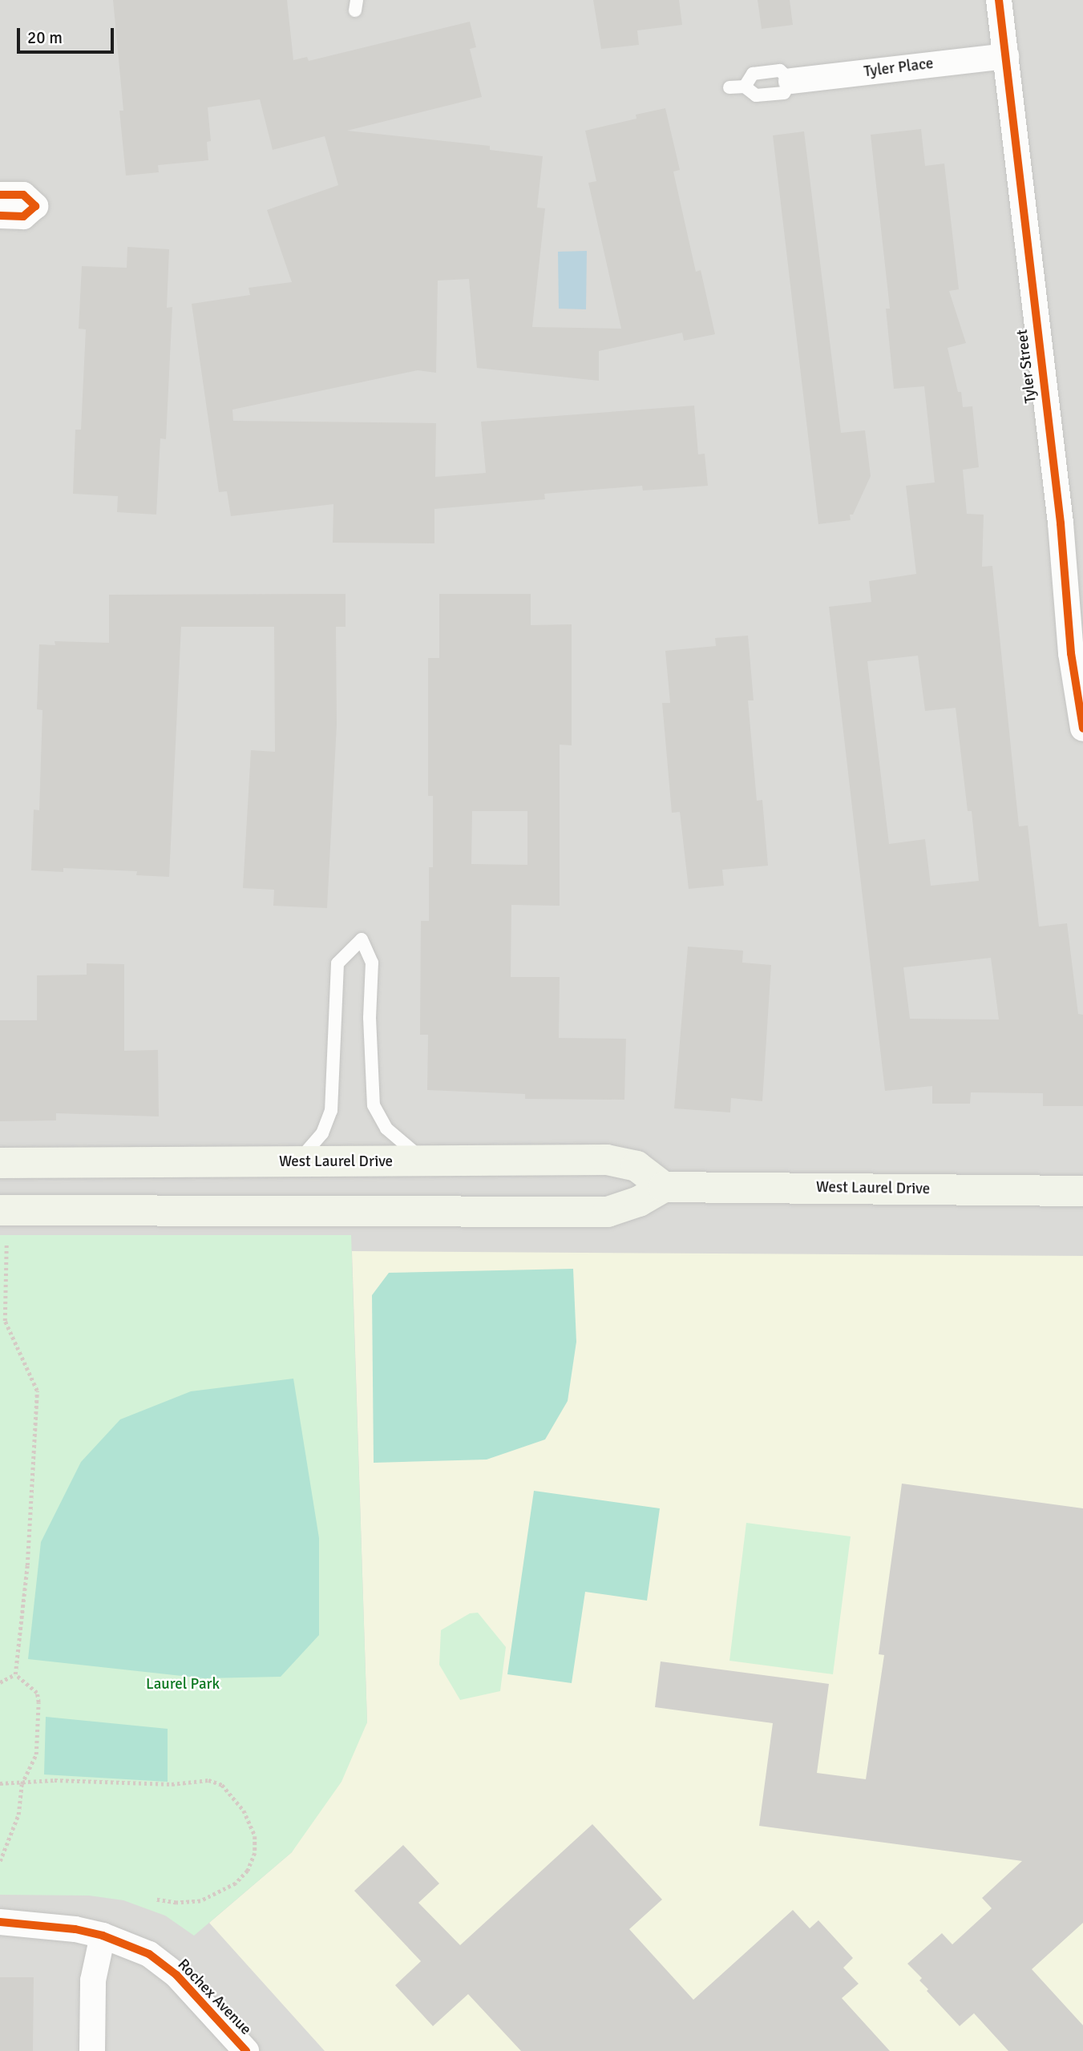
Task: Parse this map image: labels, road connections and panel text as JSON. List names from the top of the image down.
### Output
{
  "streets": {
    "main road": ["West Laurel Drive"],
    "street": ["Tyler Place", "Tyler Street", "Rochex Avenue"]
  },
  "crossings": [
    ["Tyler Place", "Tyler Street"]
  ],
  "parks": ["Laurel Park"],
  "scale_bar": "20 m"
}
